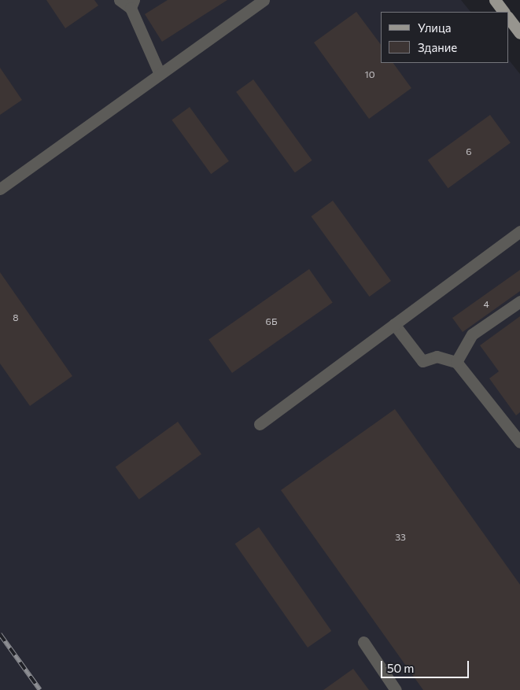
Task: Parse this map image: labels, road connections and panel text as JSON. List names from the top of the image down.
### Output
{
  "house_numbers": [
    "10",
    "6",
    "4",
    "8",
    "6Б",
    "33"
  ],
  "legend": ["Улица", "Здание"],
  "scale_bar": "50 m"
}
